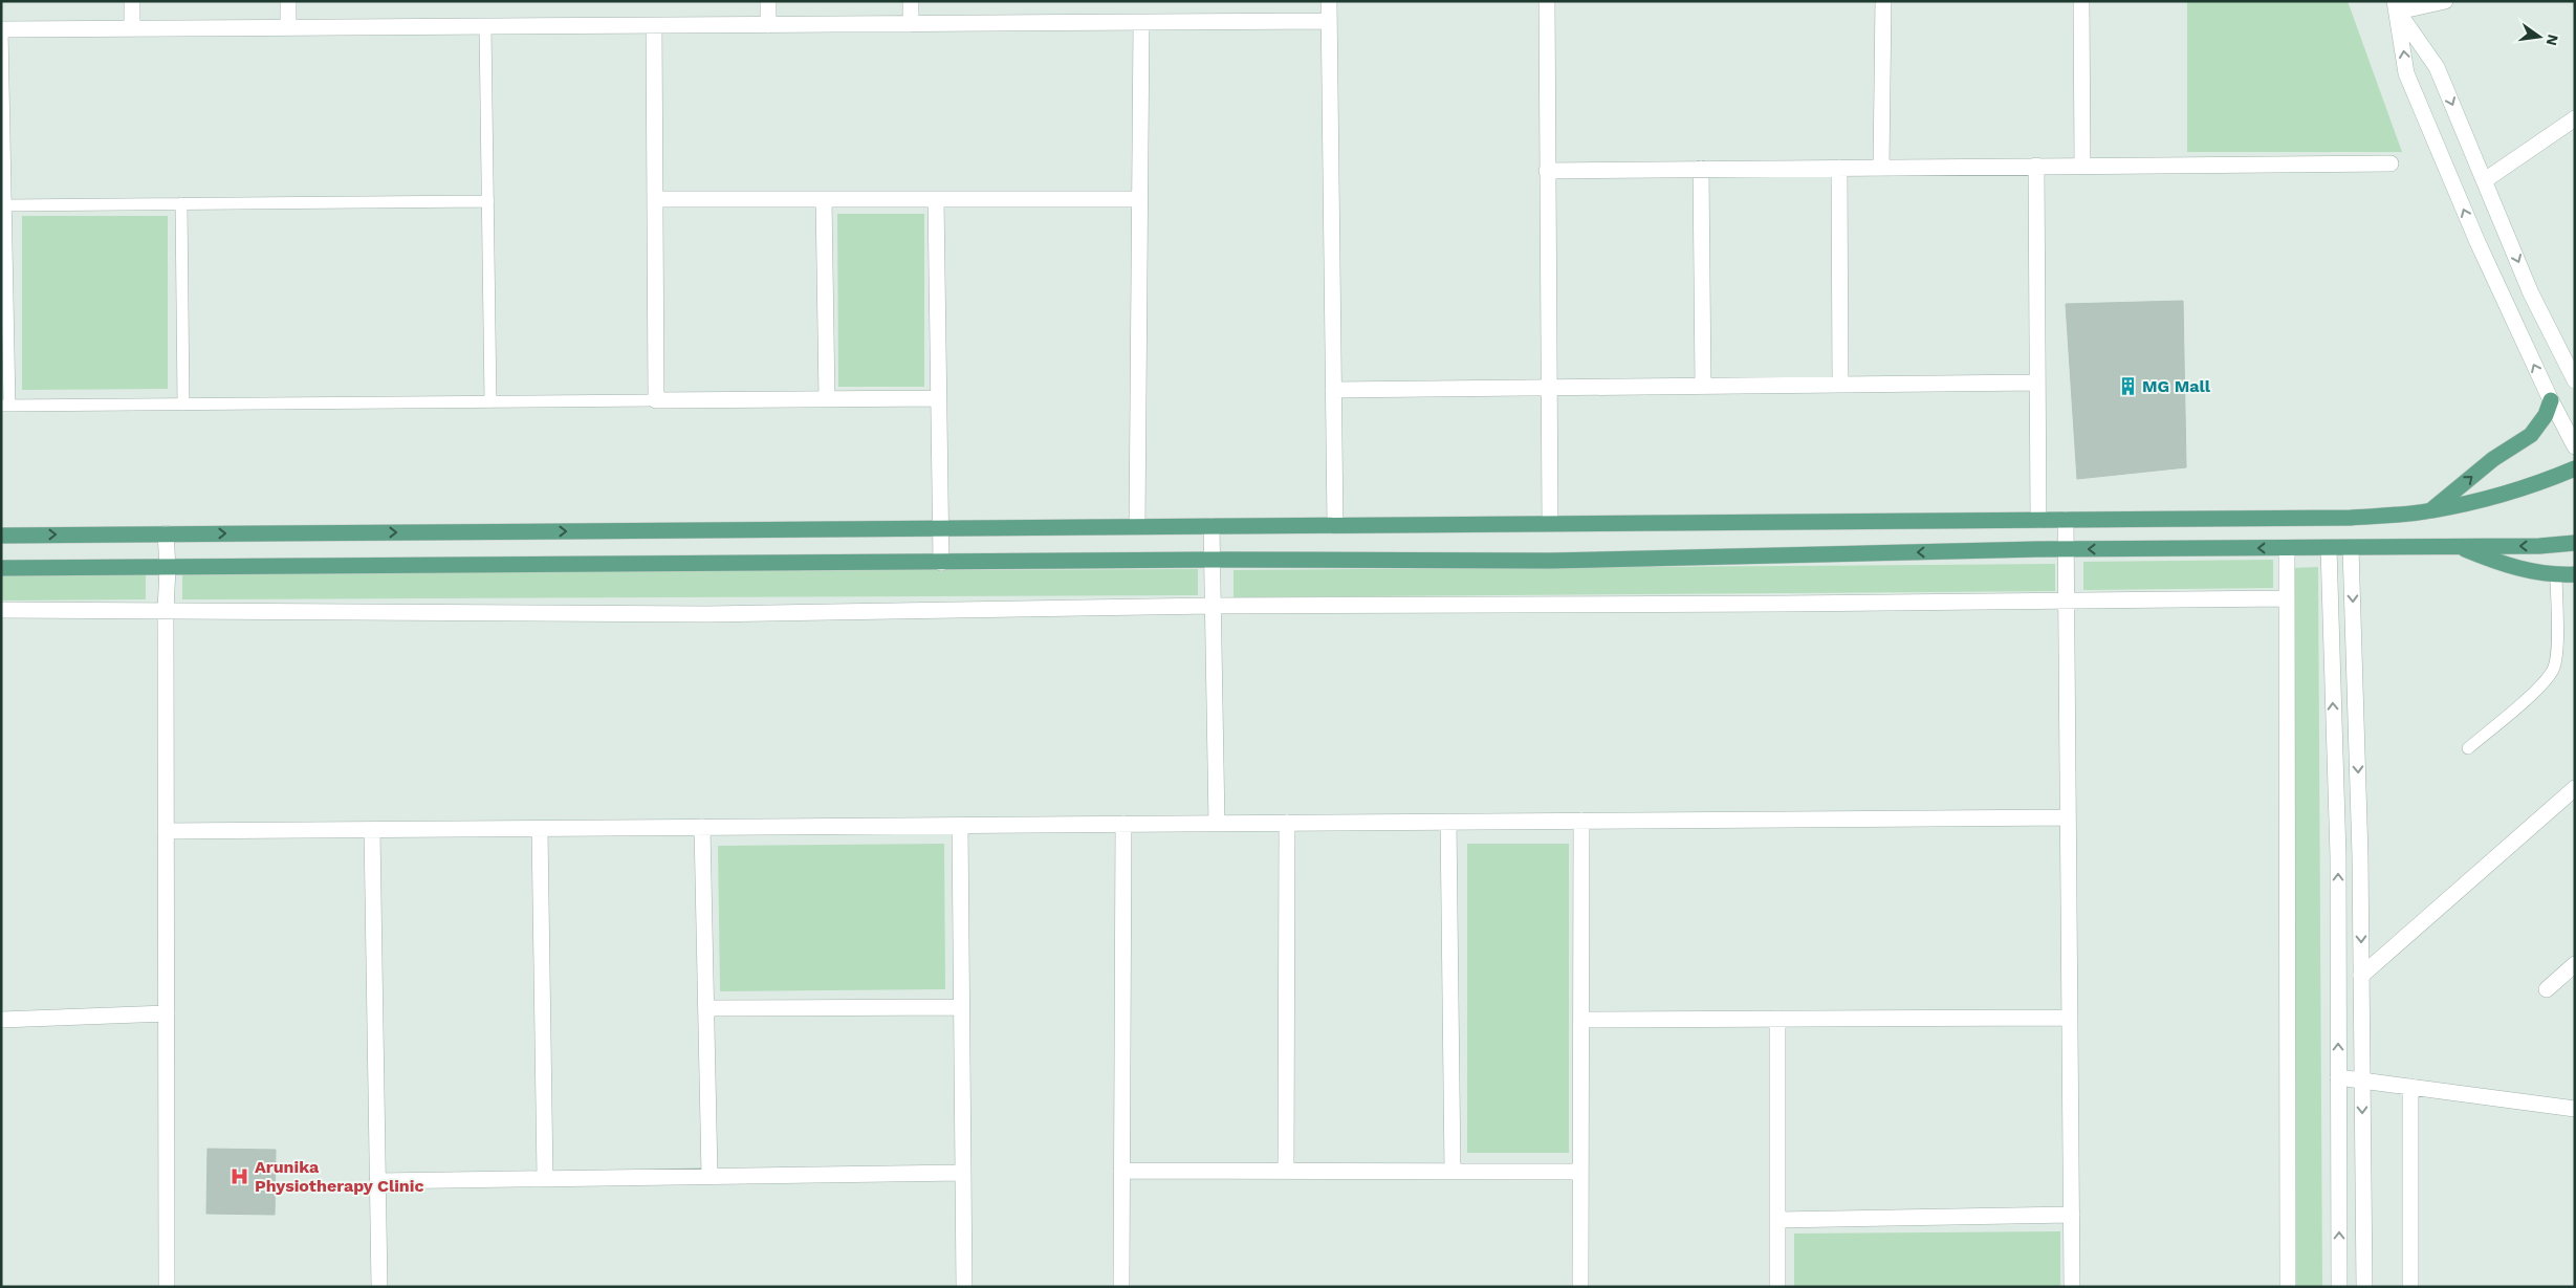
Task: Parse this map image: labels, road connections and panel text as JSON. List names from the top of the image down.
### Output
{
  "places": {
    "building": ["MG Mall"],
    "hospital": ["Arunika Physiotherapy Clinic"]
  },
  "north": "right"
}
